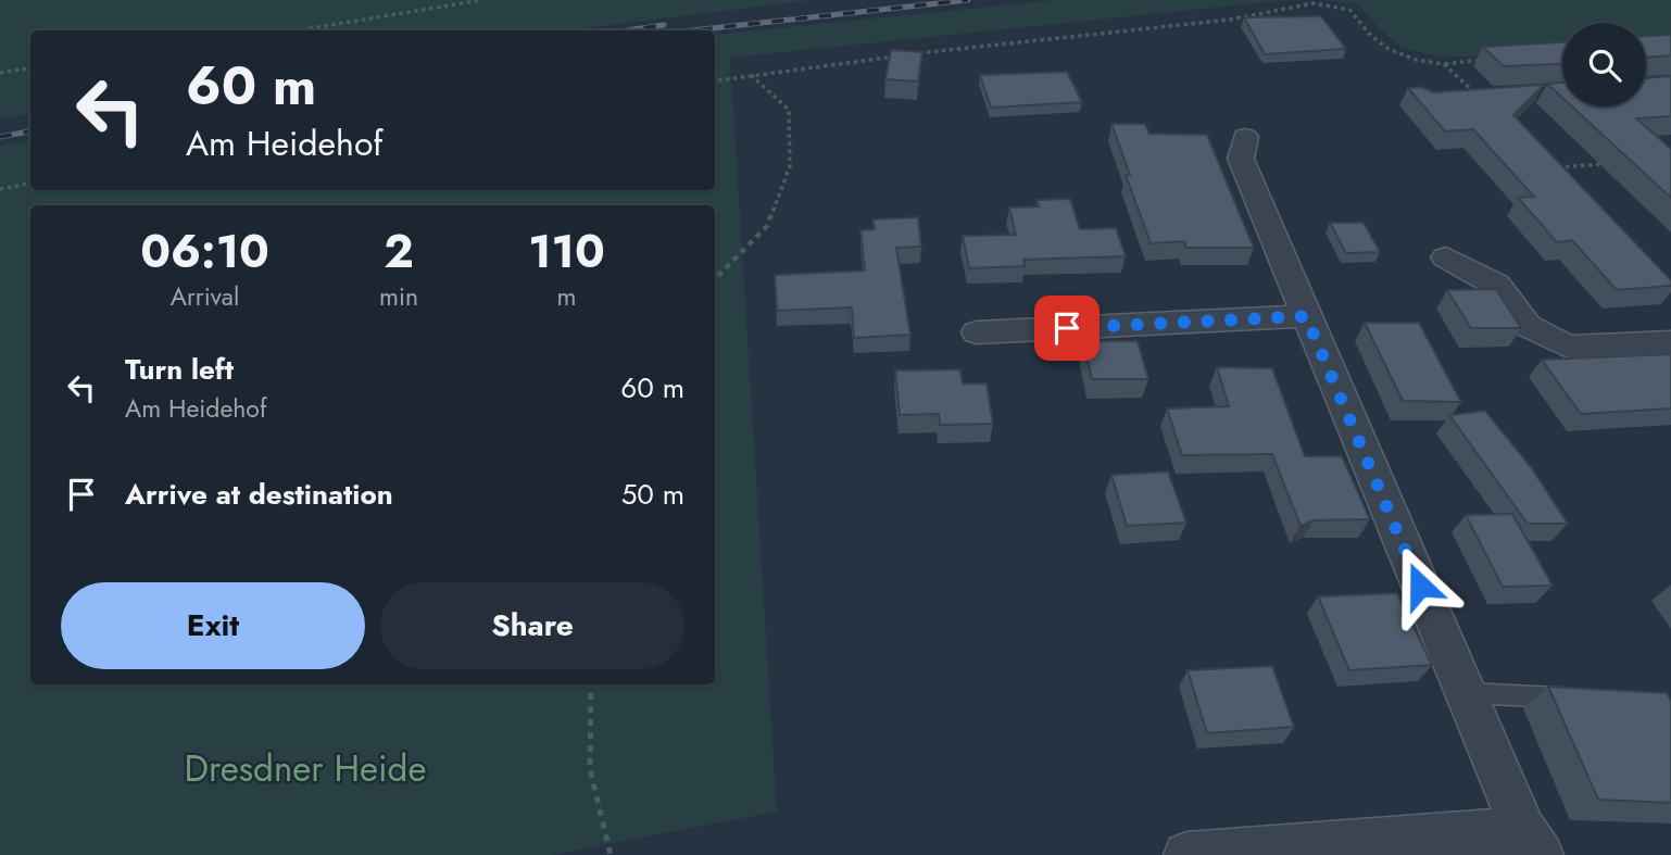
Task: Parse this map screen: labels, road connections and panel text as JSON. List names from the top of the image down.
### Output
{
  "parks": ["Dresdner Heide"],
  "page": {
    "turn": ["60 m", "Am Heidehof"],
    "eta": [
      "06:10",
      "Arrival",
      "2",
      "min",
      "110",
      "m"
    ],
    "list": [
      {
        "name": "Turn left",
        "note": "Am Heidehof",
        "value": "60 m"
      },
      {
        "name": "Arrive at destination",
        "value": "50 m"
      }
    ],
    "buttons": ["Exit", "Share"]
  }
}
